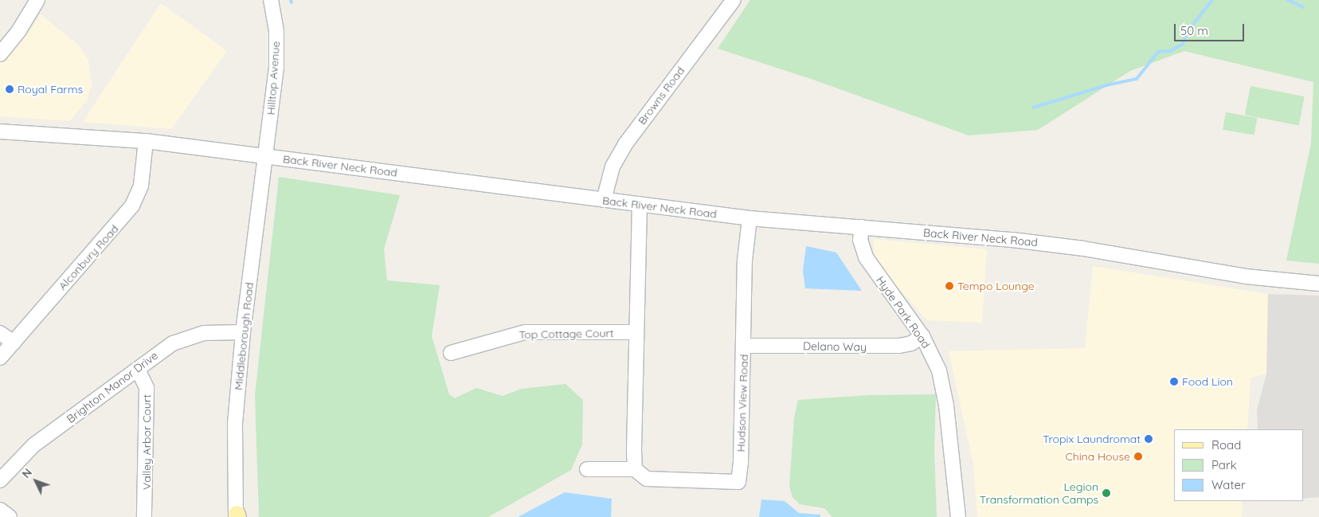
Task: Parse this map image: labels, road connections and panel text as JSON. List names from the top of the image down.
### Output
{
  "streets": {
    "street": [
      "Hilltop Avenue",
      "Browns Road",
      "Back River Neck Road",
      "Alconbury Road",
      "Hyde Park Road",
      "Top Cottage Court",
      "Middleborough Road",
      "Delano Way",
      "Brighton Manor Drive",
      "Hudson View Road",
      "Valley Arbor Court"
    ]
  },
  "crossings": [
    ["Hilltop Avenue", "Back River Neck Road"],
    ["Hilltop Avenue", "Middleborough Road"],
    ["Browns Road", "Back River Neck Road"],
    ["Back River Neck Road", "Alconbury Road"],
    ["Back River Neck Road", "Hyde Park Road"],
    ["Back River Neck Road", "Middleborough Road"],
    ["Back River Neck Road", "Hudson View Road"],
    ["Hyde Park Road", "Delano Way"],
    ["Middleborough Road", "Brighton Manor Drive"],
    ["Delano Way", "Hudson View Road"],
    ["Brighton Manor Drive", "Valley Arbor Court"]
  ],
  "places": [
    "Royal Farms",
    "Tempo Lounge",
    "Food Lion",
    "Tropix Laundromat",
    "China House",
    "Legion Transformation Camps"
  ],
  "legend": ["Road", "Park", "Water"],
  "scale_bar": "50 m",
  "north": "top left"
}
